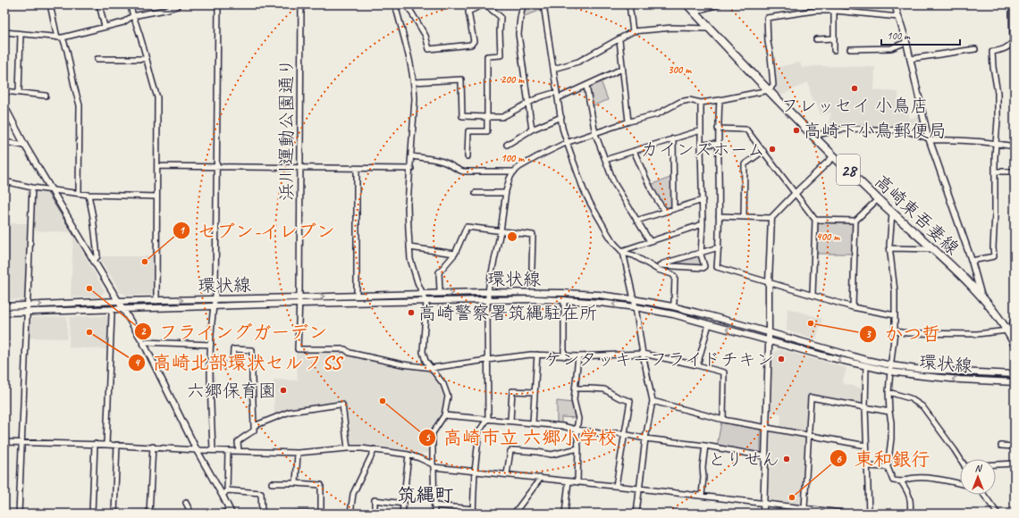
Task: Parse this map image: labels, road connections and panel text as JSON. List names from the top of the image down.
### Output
{
  "streets": {
    "main road": ["28", "高崎東吾妻線"],
    "street": ["浜川運動公園通り", "環状線"]
  },
  "crossings": [
    ["浜川運動公園通り", "環状線"]
  ],
  "districts": ["筑縄町"],
  "places": [
    "フレッセイ 小鳥店",
    "高崎下小鳥郵便局",
    "カインズホーム",
    "セブン-イレブン",
    "フライングガーデン",
    "高崎警察署筑縄駐在所",
    "かつ哲",
    "高崎北部環状セルフSS",
    "ケンタッキーフライドチキン",
    "六郷保育園",
    "高崎市立 六郷小学校",
    "とりせん",
    "東和銀行"
  ],
  "scale_bar": "100 m",
  "north": "top",
  "rings": [
    "300 m",
    "200 m",
    "100 m",
    "400 m"
  ]
}
